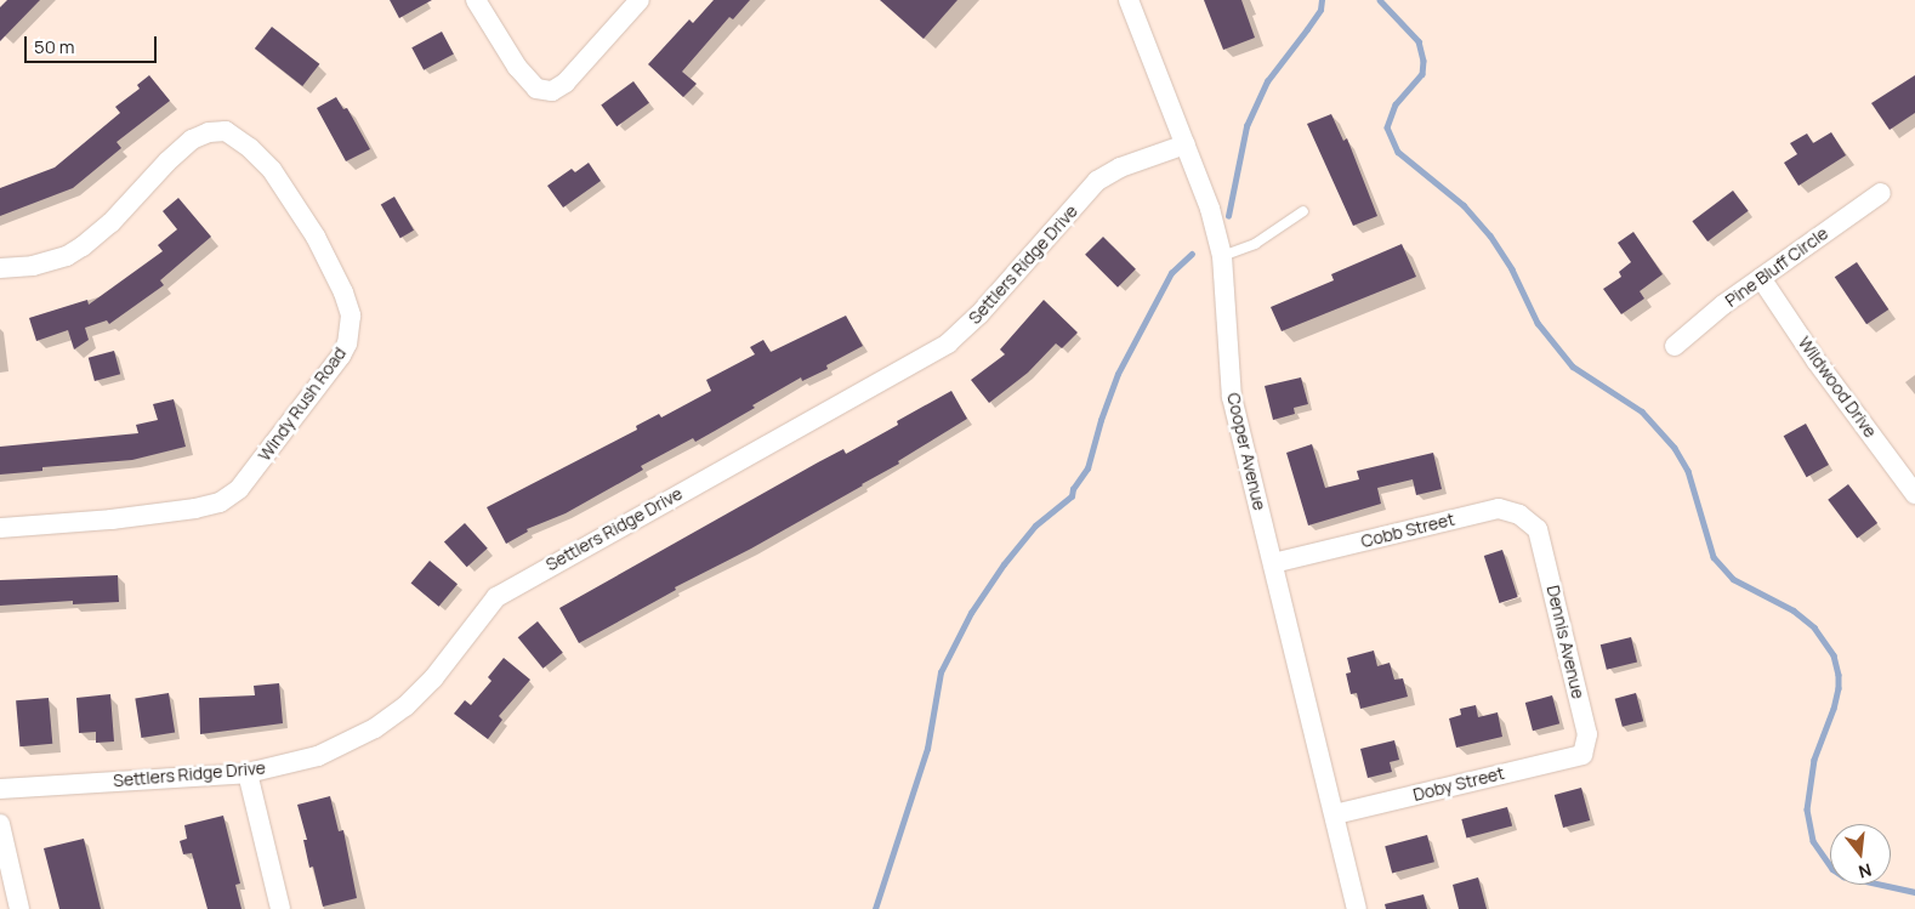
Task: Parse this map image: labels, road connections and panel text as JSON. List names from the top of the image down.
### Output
{
  "streets": {
    "street": [
      "Settlers Ridge Drive",
      "Pine Bluff Circle",
      "Wildwood Drive",
      "Windy Rush Road",
      "Cooper Avenue",
      "Cobb Street",
      "Dennis Avenue",
      "Doby Street"
    ]
  },
  "crossings": [
    ["Settlers Ridge Drive", "Cooper Avenue"],
    ["Pine Bluff Circle", "Wildwood Drive"],
    ["Cooper Avenue", "Cobb Street"],
    ["Cooper Avenue", "Doby Street"],
    ["Cobb Street", "Dennis Avenue"],
    ["Dennis Avenue", "Doby Street"]
  ],
  "scale_bar": "50 m",
  "north": "bottom"
}
